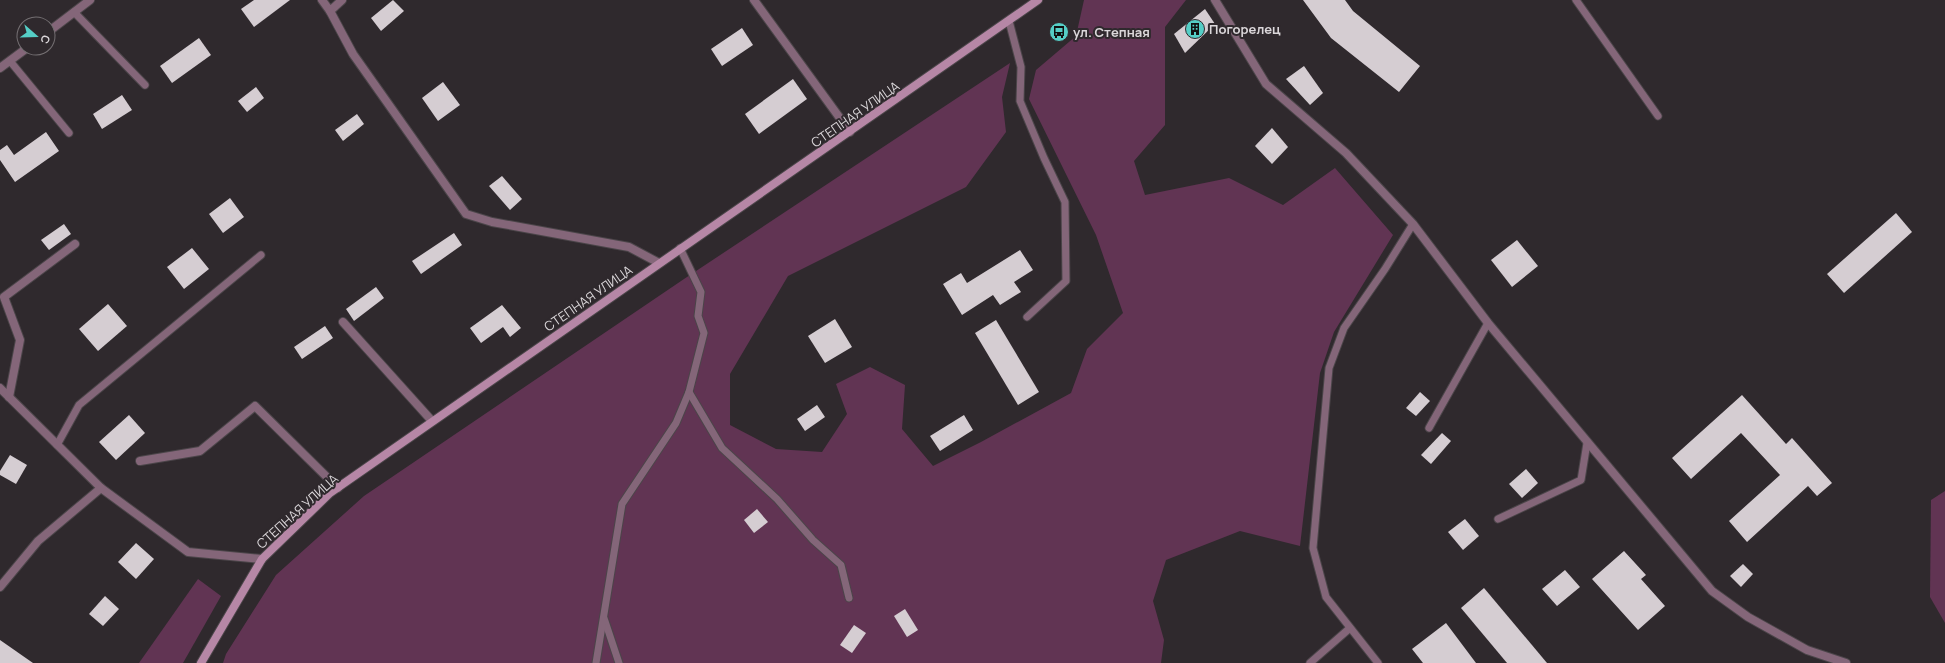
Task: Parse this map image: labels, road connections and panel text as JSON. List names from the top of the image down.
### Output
{
  "streets": {
    "street": ["СТЕПНАЯ УЛИЦА"]
  },
  "places": {
    "building": ["Погорелец"],
    "bus stop": ["ул. Степная"]
  },
  "north": "right"
}
